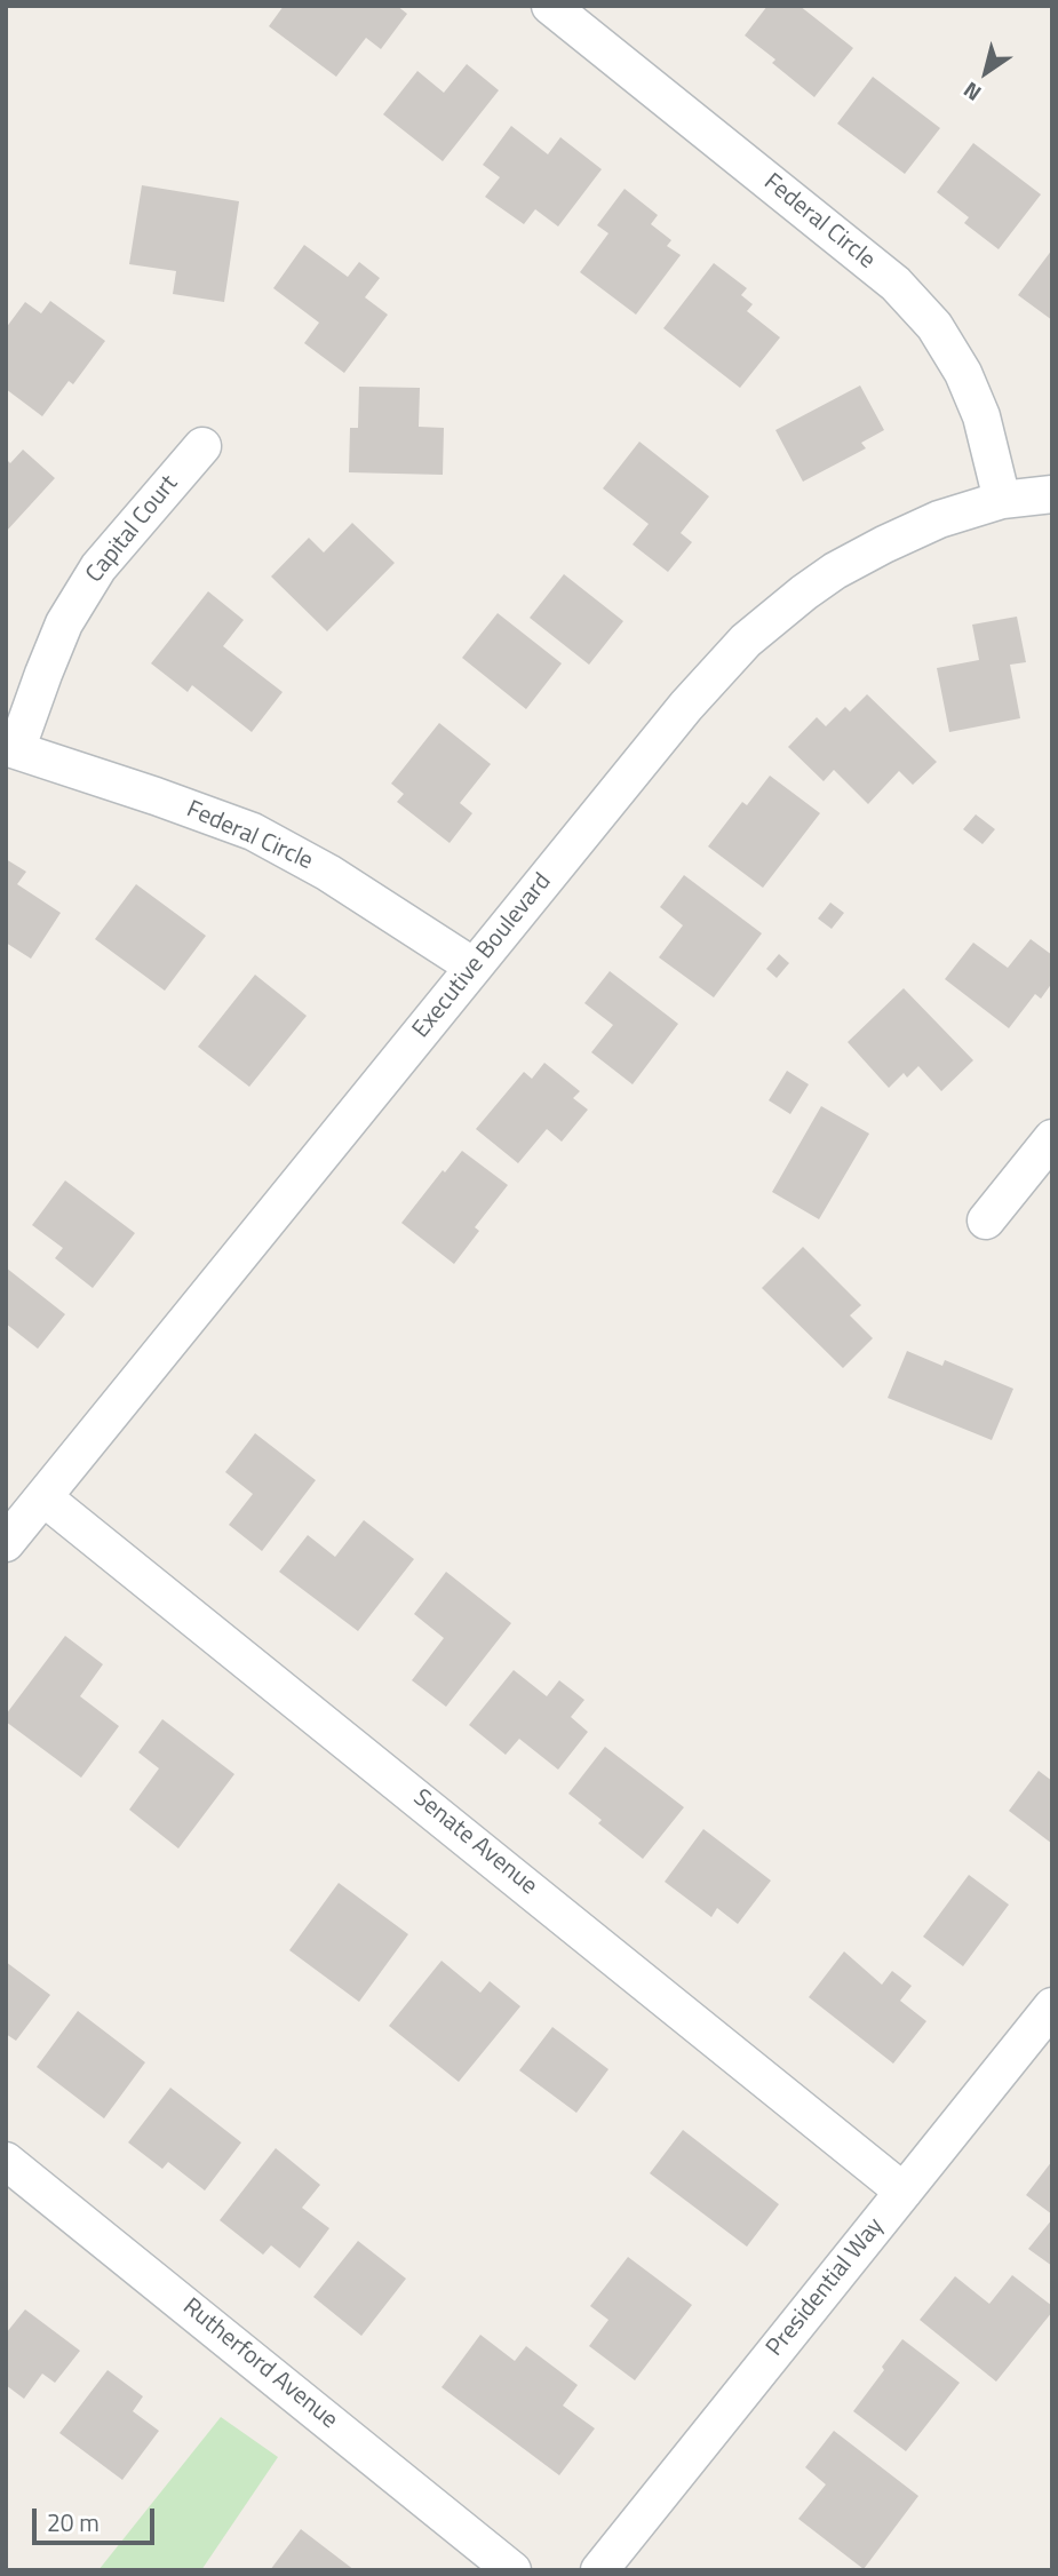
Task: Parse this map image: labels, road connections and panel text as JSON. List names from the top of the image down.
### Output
{
  "streets": {
    "street": [
      "Federal Circle",
      "Capital Court",
      "Executive Boulevard",
      "Senate Avenue",
      "Presidential Way",
      "Rutherford Avenue"
    ]
  },
  "crossings": [
    ["Federal Circle", "Capital Court"],
    ["Federal Circle", "Executive Boulevard"],
    ["Executive Boulevard", "Senate Avenue"],
    ["Senate Avenue", "Presidential Way"]
  ],
  "scale_bar": "20 m",
  "north": "bottom left"
}
